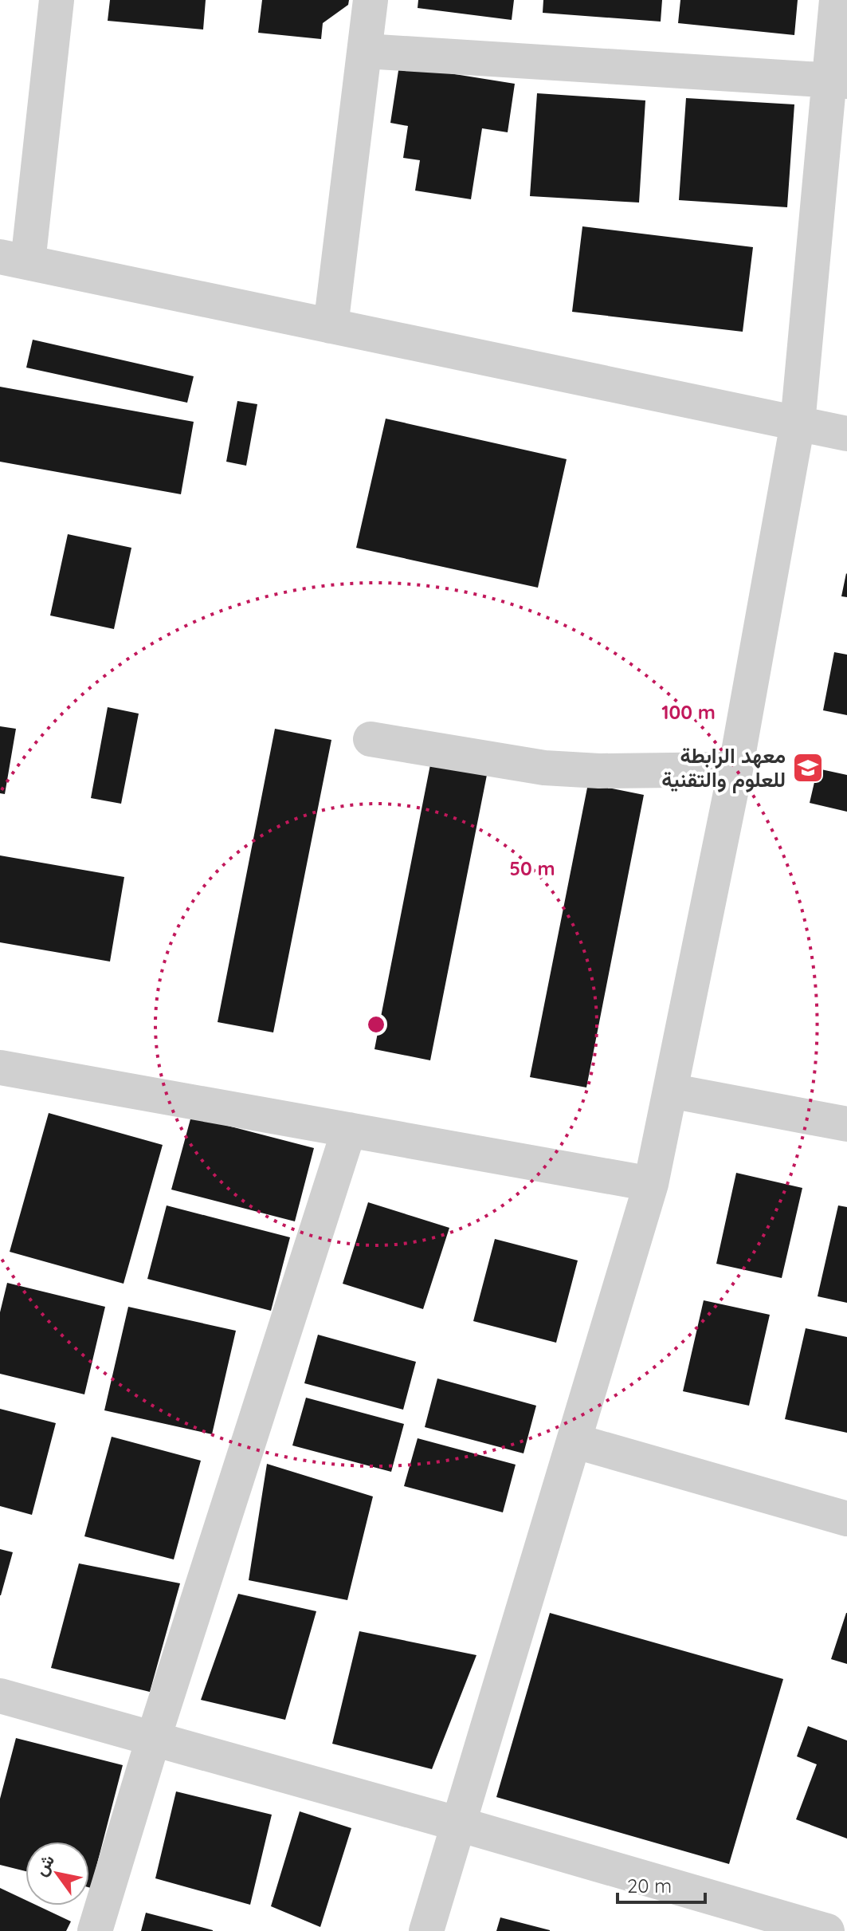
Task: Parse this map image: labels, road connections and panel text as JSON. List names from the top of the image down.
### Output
{
  "places": {
    "school or university": ["معهد الرابطة للعلوم والتقنية"]
  },
  "scale_bar": "20 m",
  "north": "top left",
  "rings": ["100 m", "50 m"]
}
